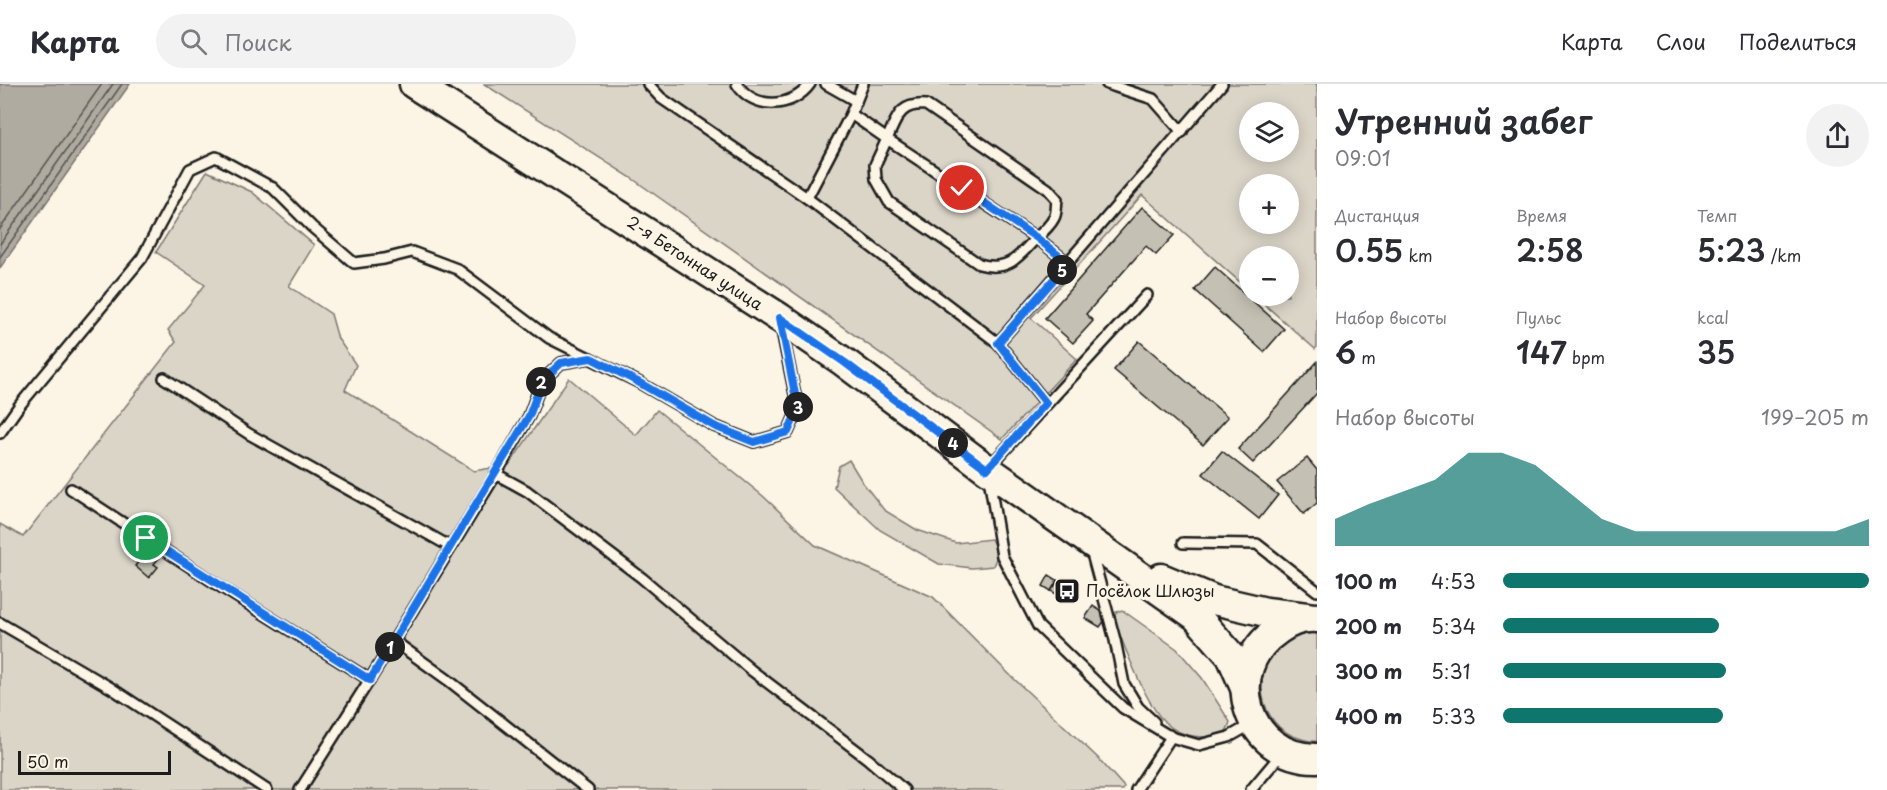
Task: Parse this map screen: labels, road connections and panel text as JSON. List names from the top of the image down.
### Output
{
  "streets": {
    "main road": ["2-я Бетонная улица"]
  },
  "places": {
    "bus stop": ["Посёлок Шлюзы"]
  },
  "scale_bar": "50 m",
  "page": {
    "header": "Карта",
    "search": "Поиск",
    "nav": ["Карта", "Слои", "Поделиться"],
    "heading": ["Утренний забег", "09:01"],
    "map_buttons": ["+", "−"],
    "stats": [
      ["Дистанция", "0.55 km"],
      ["Время", "2:58"],
      ["Темп", "5:23 /km"],
      ["Набор высоты", "6 m"],
      ["Пульс", "147 bpm"],
      ["kcal", "35"]
    ],
    "pins": [
      "5",
      "2",
      "3",
      "4",
      "1"
    ],
    "chart": ["Набор высоты", "199–205 m"],
    "list": [
      {
        "name": "100 m",
        "note": "4:53"
      },
      {
        "name": "200 m",
        "note": "5:34"
      },
      {
        "name": "300 m",
        "note": "5:31"
      },
      {
        "name": "400 m",
        "note": "5:33"
      }
    ],
    "scale": "50 m"
  }
}
